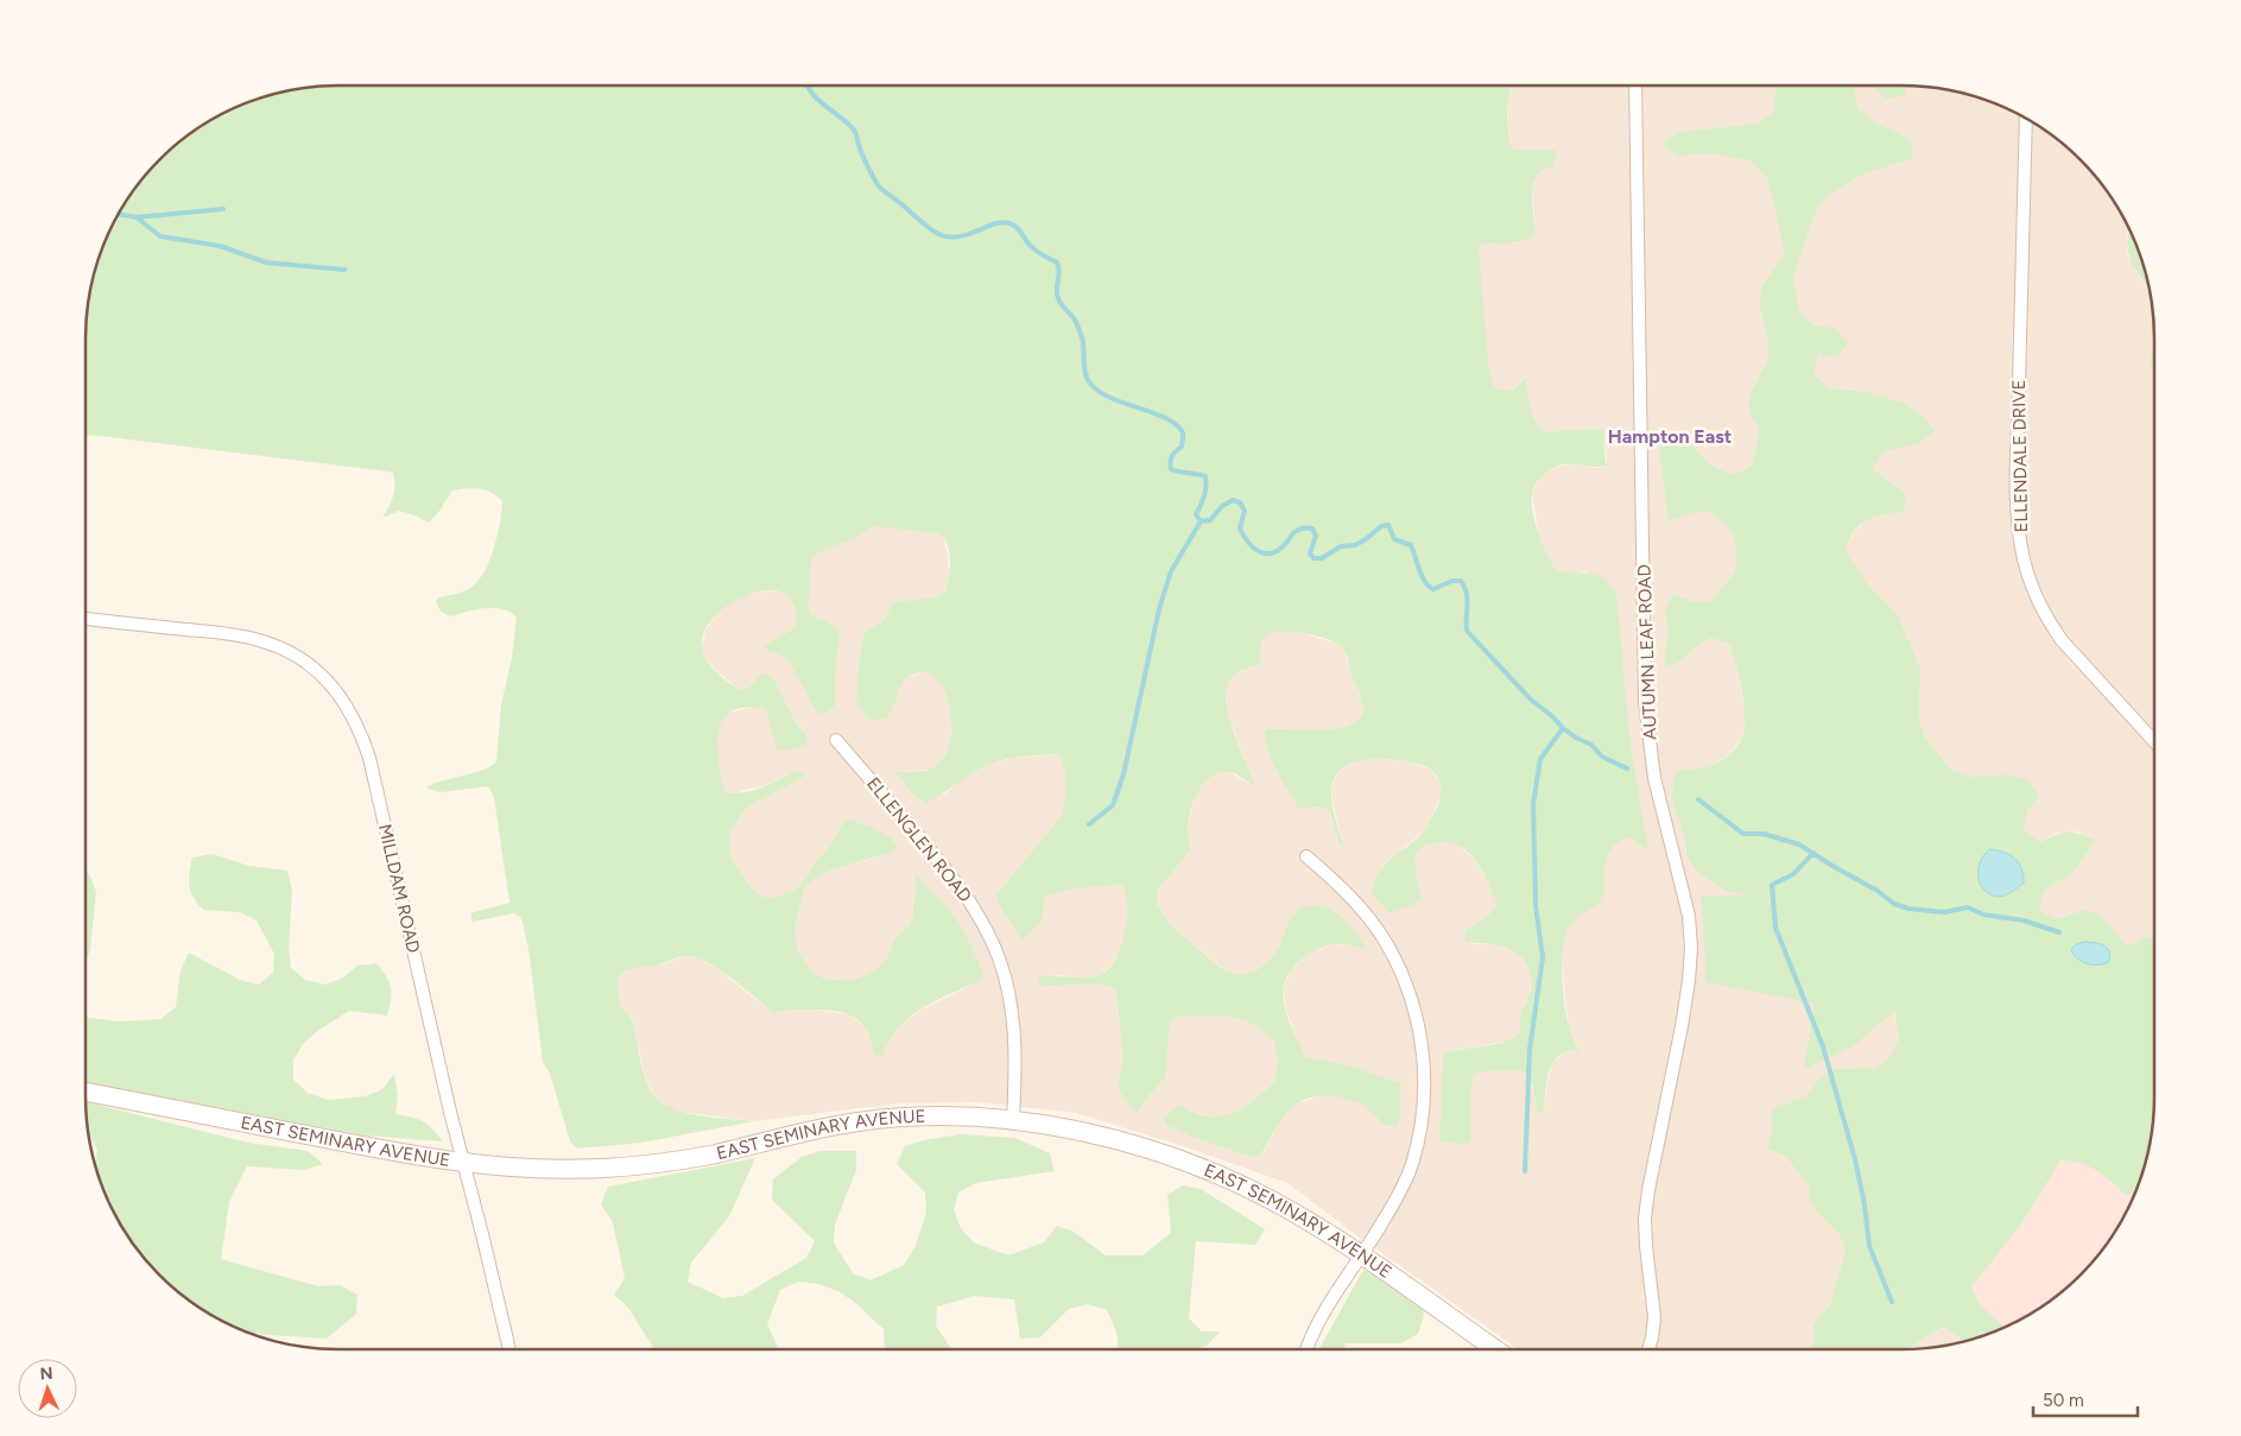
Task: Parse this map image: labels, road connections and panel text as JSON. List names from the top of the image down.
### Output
{
  "streets": {
    "street": [
      "ELLENDALE DRIVE",
      "AUTUMN LEAF ROAD",
      "ELLENGLEN ROAD",
      "MILLDAM ROAD",
      "EAST SEMINARY AVENUE"
    ]
  },
  "crossings": [
    ["ELLENGLEN ROAD", "EAST SEMINARY AVENUE"],
    ["MILLDAM ROAD", "EAST SEMINARY AVENUE"]
  ],
  "districts": ["Hampton East"],
  "scale_bar": "50 m",
  "north": "top"
}
